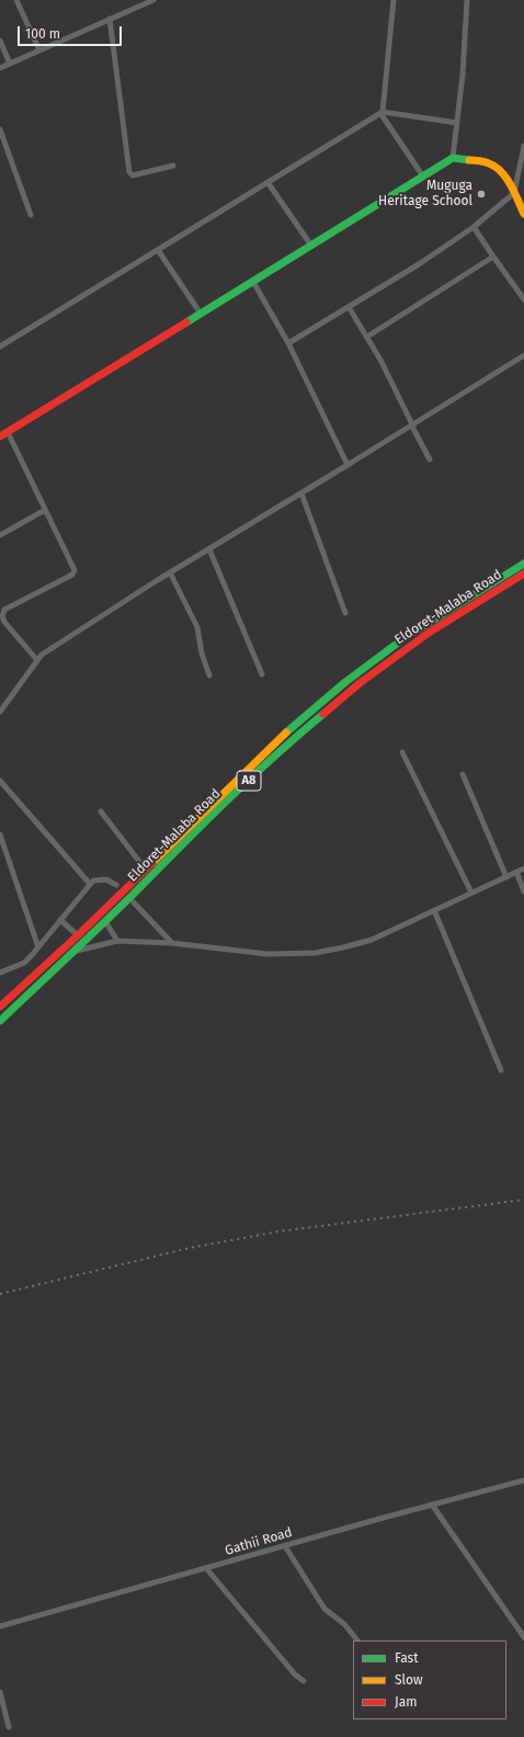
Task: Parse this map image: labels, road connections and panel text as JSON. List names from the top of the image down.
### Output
{
  "streets": {
    "main road": ["Eldoret-Malaba Road", "A8"],
    "street": ["Gathii Road"]
  },
  "places": ["Muguga Heritage School"],
  "legend": ["Fast", "Slow", "Jam"],
  "scale_bar": "100 m"
}
